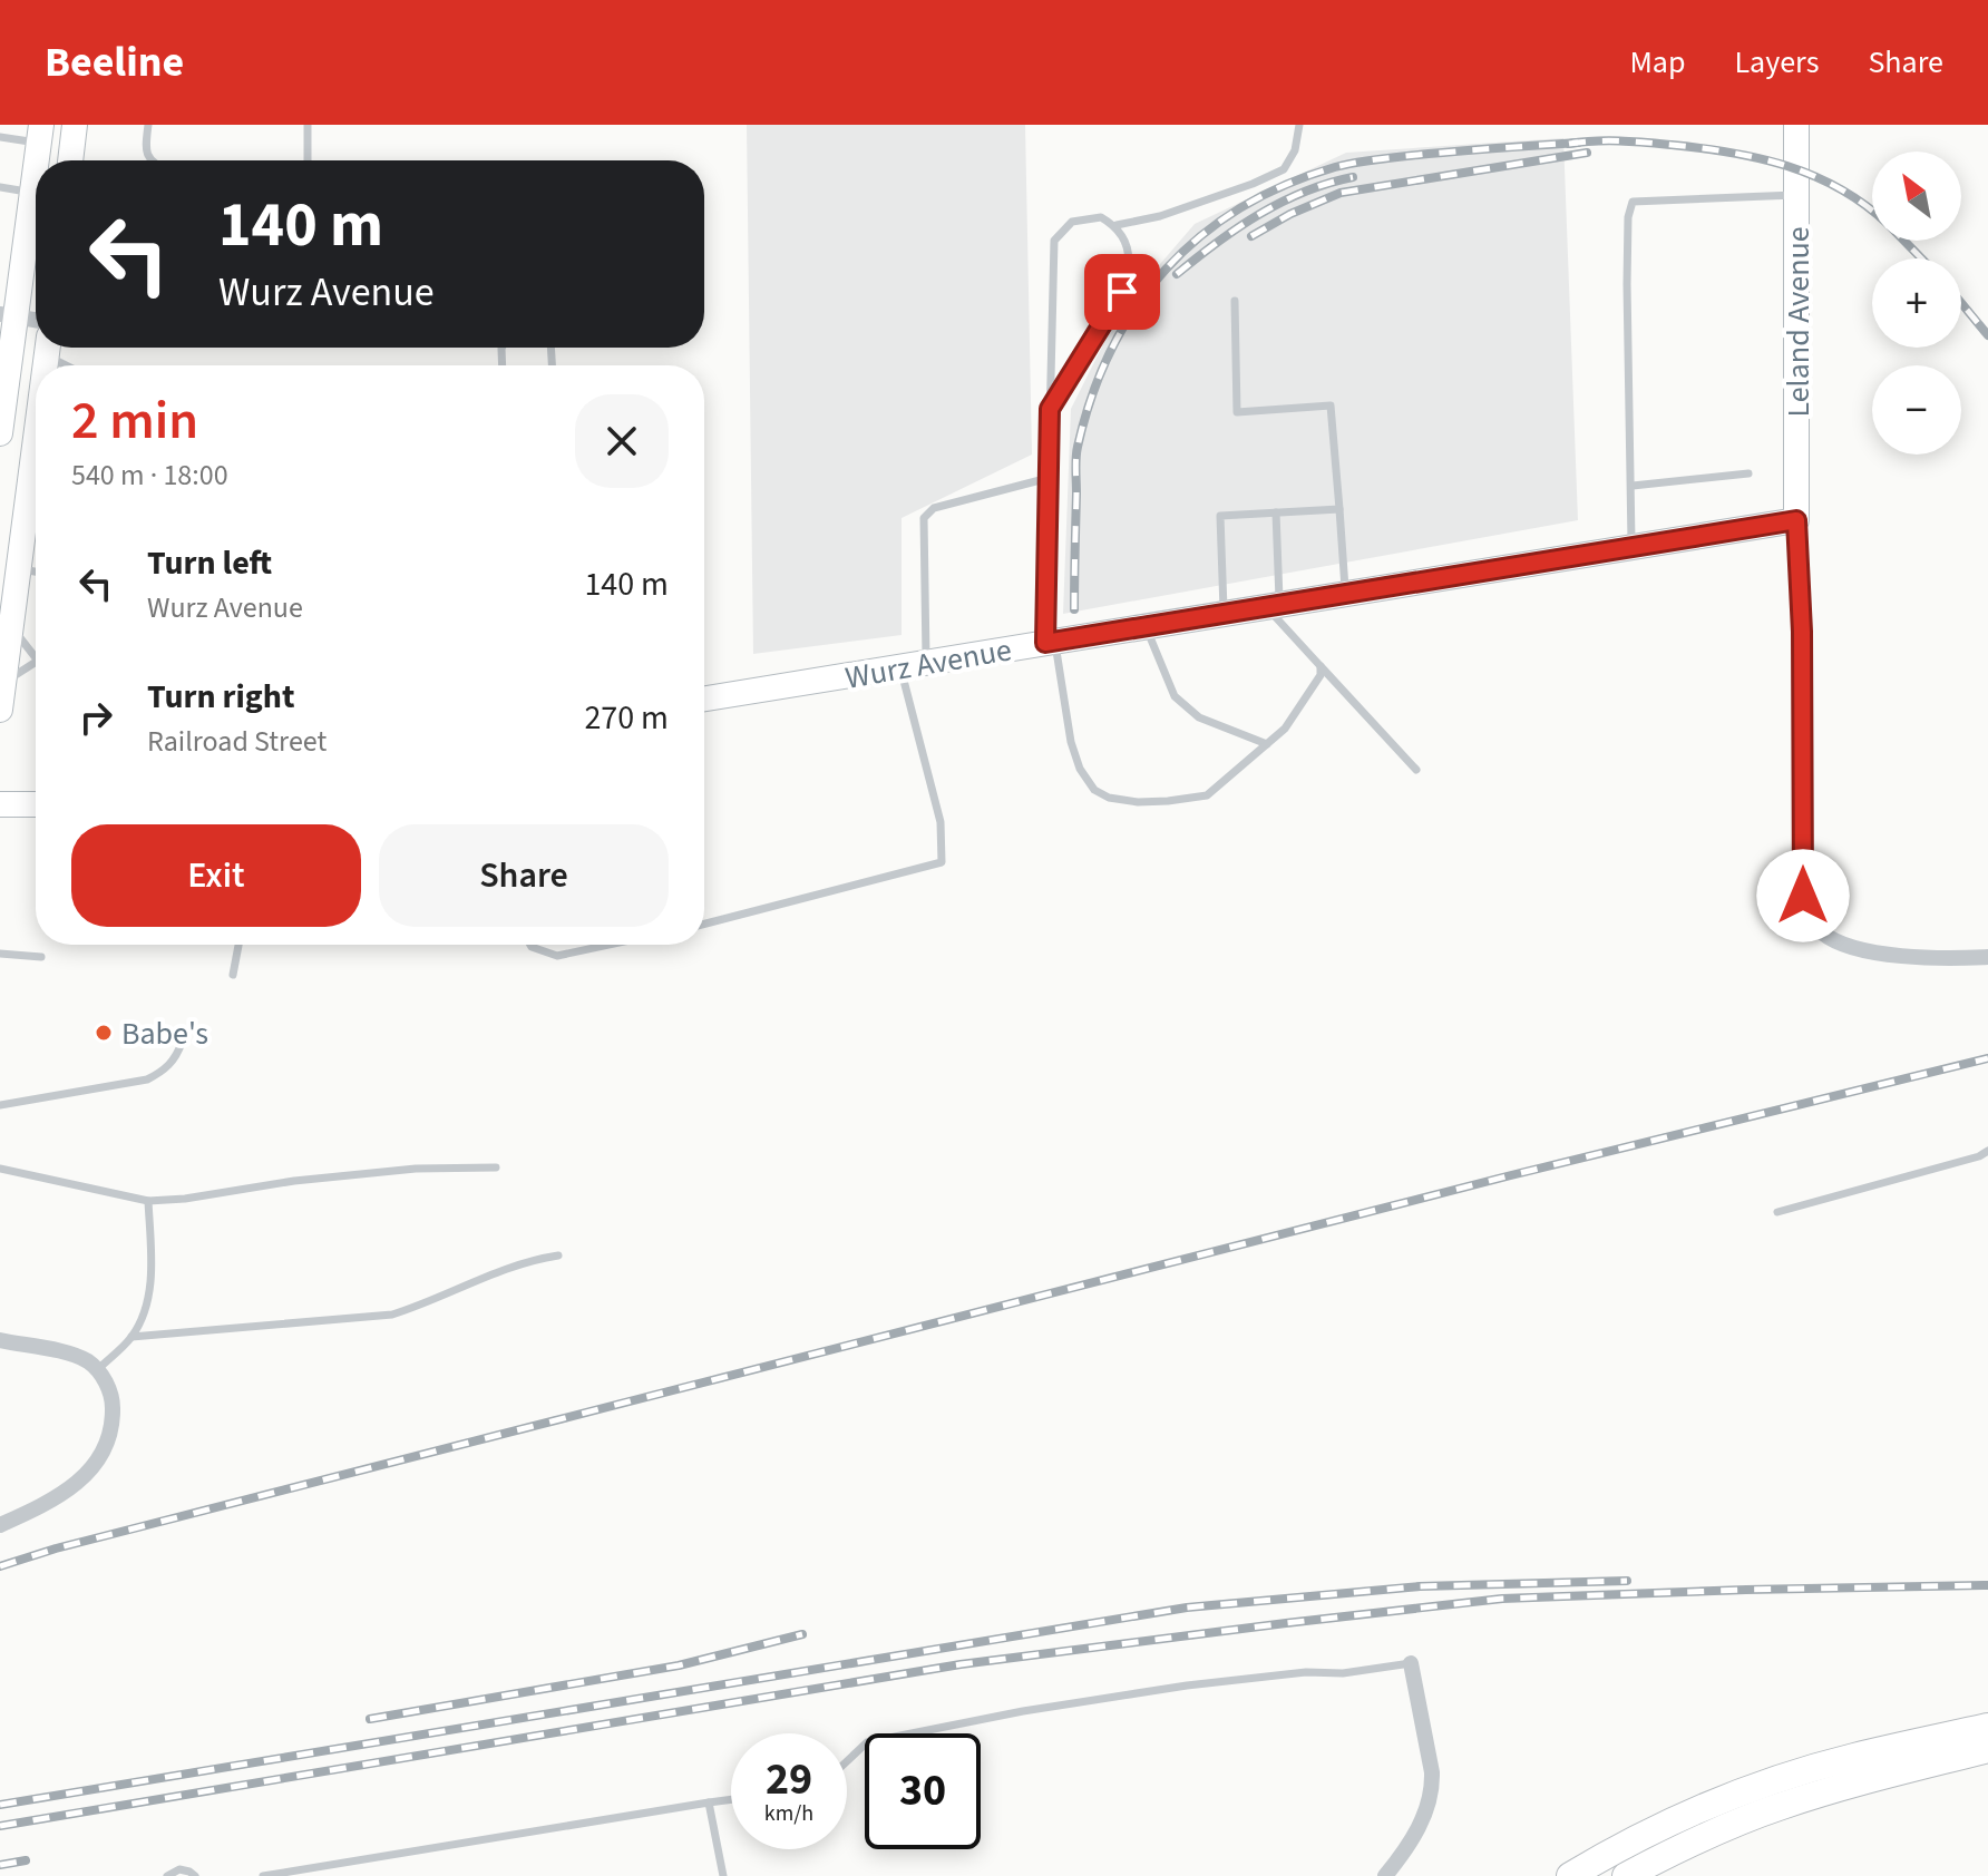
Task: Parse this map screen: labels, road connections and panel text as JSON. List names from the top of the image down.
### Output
{
  "streets": {
    "street": ["Leland Avenue", "Wurz Avenue"]
  },
  "crossings": [
    ["Leland Avenue", "Wurz Avenue"]
  ],
  "places": ["Babe's"],
  "north": "top left",
  "page": {
    "header": "Beeline",
    "nav": ["Map", "Layers", "Share"],
    "map_buttons": ["+", "−"],
    "turn": ["140 m", "Wurz Avenue"],
    "heading": ["2 min", "540 m · 18:00"],
    "list": [
      {
        "name": "Turn left",
        "note": "Wurz Avenue",
        "value": "140 m"
      },
      {
        "name": "Turn right",
        "note": "Railroad Street",
        "value": "270 m"
      }
    ],
    "buttons": ["Exit", "Share"],
    "speed": "29 km/h",
    "limit": "30"
  }
}
